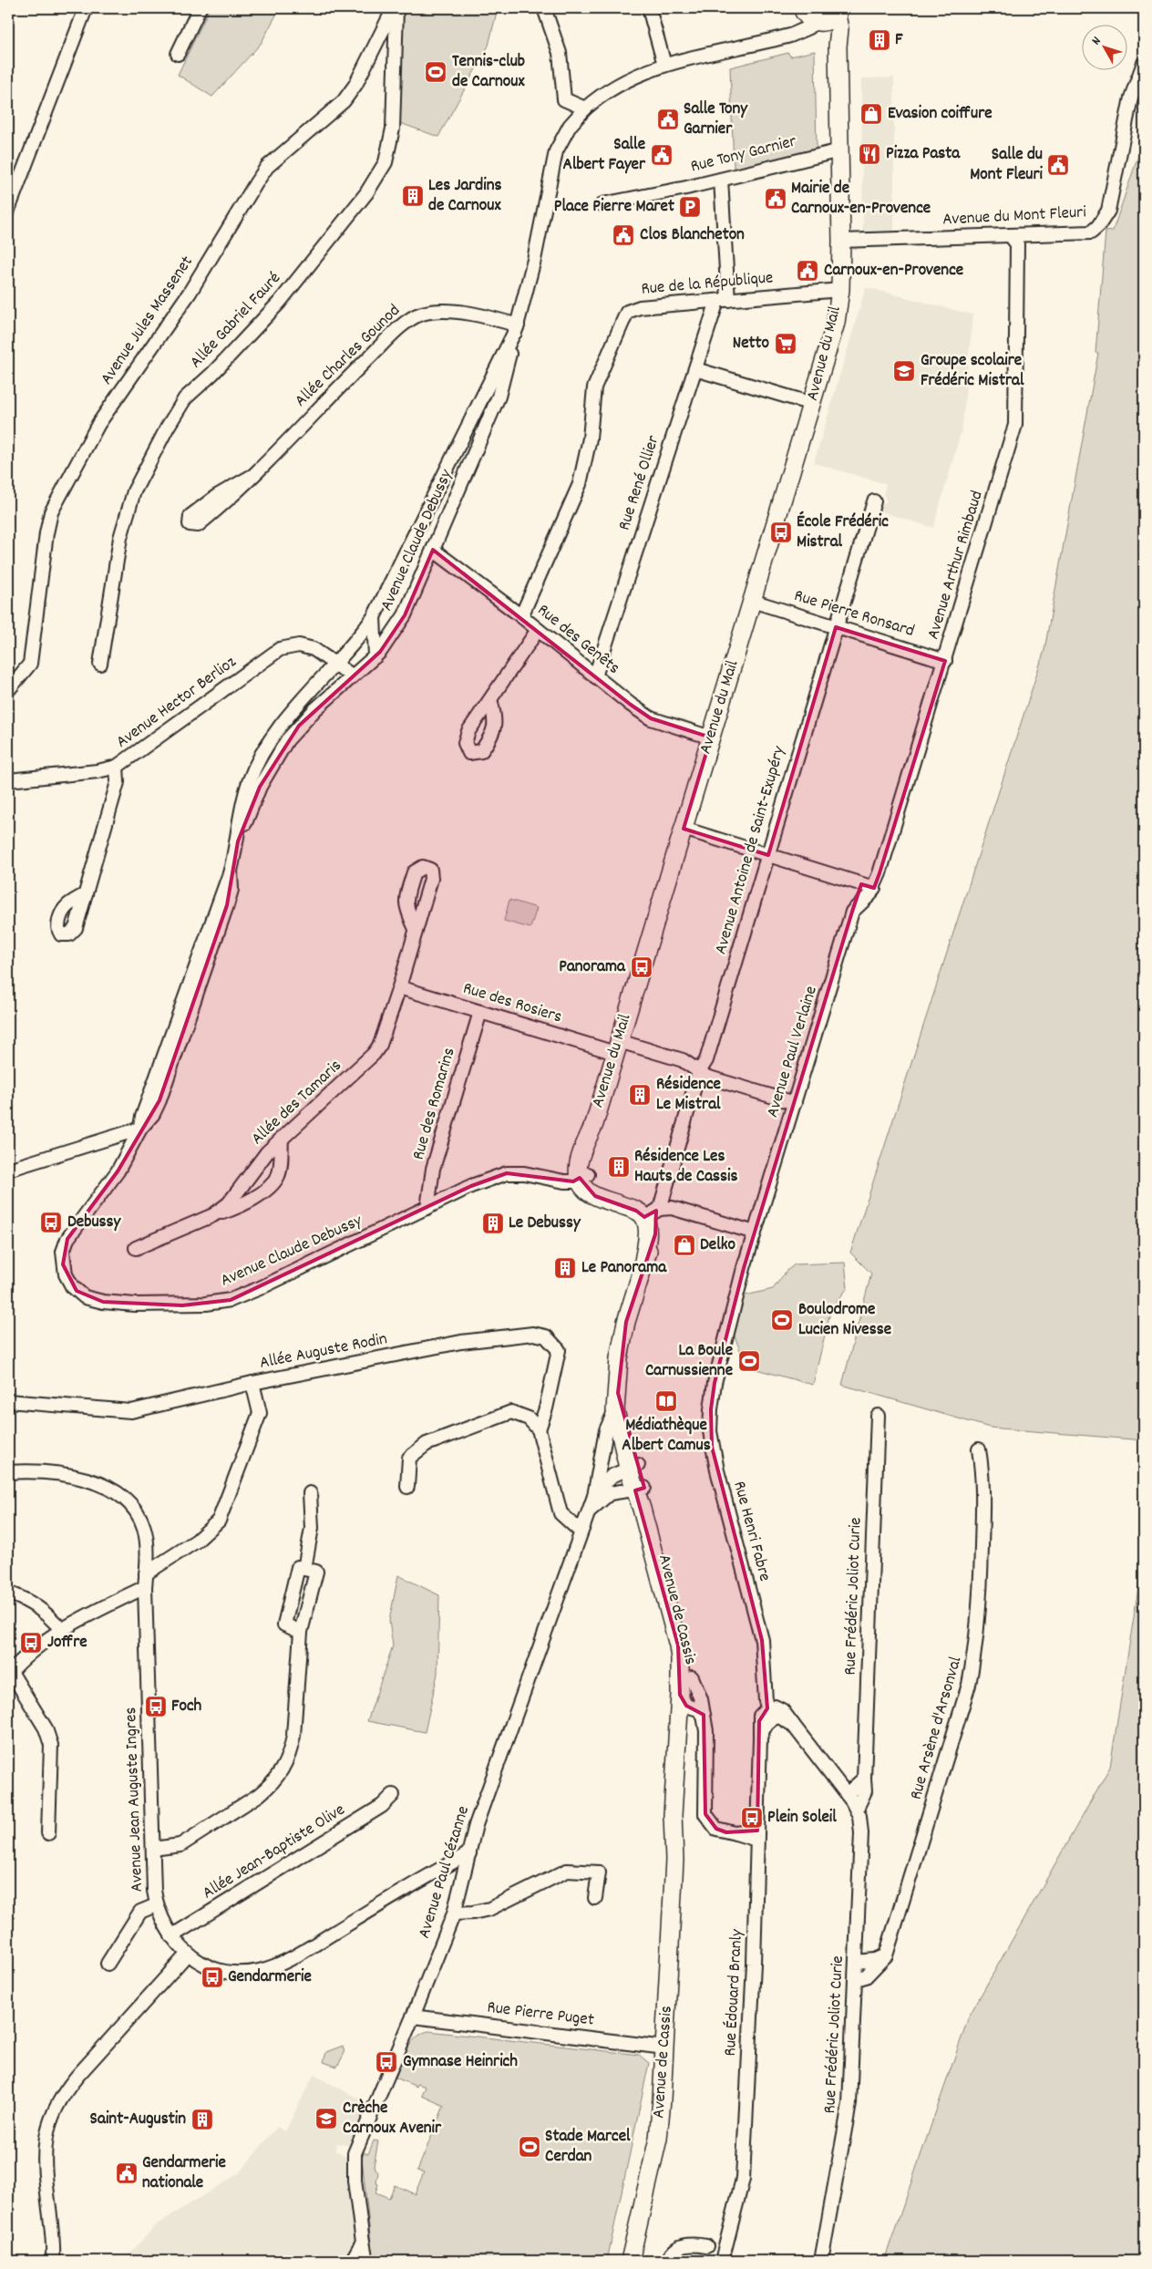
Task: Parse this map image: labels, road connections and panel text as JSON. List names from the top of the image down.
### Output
{
  "streets": {
    "main road": ["Avenue du Mail", "Avenue de Cassis"],
    "street": [
      "Rue Tony Garnier",
      "Avenue du Mont Fleuri",
      "Rue de la République",
      "Avenue Jules Massenet",
      "Allée Gabriel Fauré",
      "Allée Charles Gounod",
      "Rue René Ollier",
      "Avenue Claude Debussy",
      "Avenue Arthur Rimbaud",
      "Rue Pierre Ronsard",
      "Rue des Genêts",
      "Avenue Hector Berlioz",
      "Avenue Antoine de Saint-Exupéry",
      "Rue des Rosiers",
      "Avenue Paul Verlaine",
      "Allée des Tamaris",
      "Rue des Romarins",
      "Allée Auguste Rodin",
      "Rue Henri Fabre",
      "Rue Frédéric Joliot Curie",
      "Rue Arsène d'Arsonval",
      "Avenue Jean Auguste Ingres",
      "Allée Jean-Baptiste Olive",
      "Avenue Paul Cézanne",
      "Rue Édouard Branly",
      "Rue Pierre Puget"
    ]
  },
  "crossings": [
    ["Rue Tony Garnier", "Avenue du Mail"],
    ["Avenue du Mont Fleuri", "Avenue du Mail"],
    ["Avenue du Mont Fleuri", "Avenue Arthur Rimbaud"],
    ["Rue de la République", "Avenue du Mail"],
    ["Rue de la République", "Rue René Ollier"],
    ["Rue de la République", "Rue des Genêts"],
    ["Avenue Jules Massenet", "Allée Gabriel Fauré"],
    ["Avenue du Mail", "Avenue Claude Debussy"],
    ["Avenue du Mail", "Rue Pierre Ronsard"],
    ["Avenue du Mail", "Rue des Genêts"],
    ["Avenue du Mail", "Rue des Rosiers"],
    ["Allée Charles Gounod", "Avenue Claude Debussy"],
    ["Rue René Ollier", "Rue des Genêts"],
    ["Avenue Claude Debussy", "Rue des Genêts"],
    ["Avenue Claude Debussy", "Avenue Hector Berlioz"],
    ["Avenue Claude Debussy", "Rue des Romarins"],
    ["Avenue Arthur Rimbaud", "Rue Pierre Ronsard"],
    ["Avenue Arthur Rimbaud", "Avenue Paul Verlaine"],
    ["Rue Pierre Ronsard", "Avenue Antoine de Saint-Exupéry"],
    ["Avenue Antoine de Saint-Exupéry", "Rue des Rosiers"],
    ["Avenue Antoine de Saint-Exupéry", "Avenue de Cassis"],
    ["Rue des Rosiers", "Avenue Paul Verlaine"],
    ["Rue des Rosiers", "Allée des Tamaris"],
    ["Rue des Rosiers", "Rue des Romarins"],
    ["Avenue Paul Verlaine", "Rue Henri Fabre"],
    ["Rue Henri Fabre", "Rue Édouard Branly"],
    ["Rue Frédéric Joliot Curie", "Rue Arsène d'Arsonval"],
    ["Avenue de Cassis", "Avenue Paul Cézanne"],
    ["Avenue de Cassis", "Rue Pierre Puget"],
    ["Avenue Jean Auguste Ingres", "Allée Jean-Baptiste Olive"],
    ["Avenue Jean Auguste Ingres", "Avenue Paul Cézanne"],
    ["Avenue Paul Cézanne", "Rue Pierre Puget"]
  ],
  "places": {
    "building": [
      "F",
      "Les Jardins de Carnoux",
      "Résidence Le Mistral",
      "Résidence Les Hauts de Cassis",
      "Le Debussy",
      "Le Panorama",
      "Saint-Augustin"
    ],
    "sports": [
      "Tennis-club de Carnoux",
      "Boulodrome Lucien Nivesse",
      "La Boule Carnussienne",
      "Stade Marcel Cerdan"
    ],
    "shop": ["Evasion coiffure", "Delko"],
    "public building": [
      "Salle Tony Garnier",
      "Salle Albert Fayer",
      "Salle du Mont Fleuri",
      "Mairie de Carnoux-en-Provence",
      "Clos Blancheton",
      "Carnoux-en-Provence",
      "Gendarmerie nationale"
    ],
    "restaurant": ["Pizza Pasta"],
    "parking": ["Place Pierre Maret"],
    "supermarket": ["Netto"],
    "school or university": ["Groupe scolaire Frédéric Mistral", "Crèche Carnoux Avenir"],
    "bus stop": [
      "École Frédéric Mistral",
      "Panorama",
      "Debussy",
      "Joffre",
      "Foch",
      "Plein Soleil",
      "Gendarmerie",
      "Gymnase Heinrich"
    ],
    "library": ["Médiathèque Albert Camus"]
  },
  "north": "top left"
}
